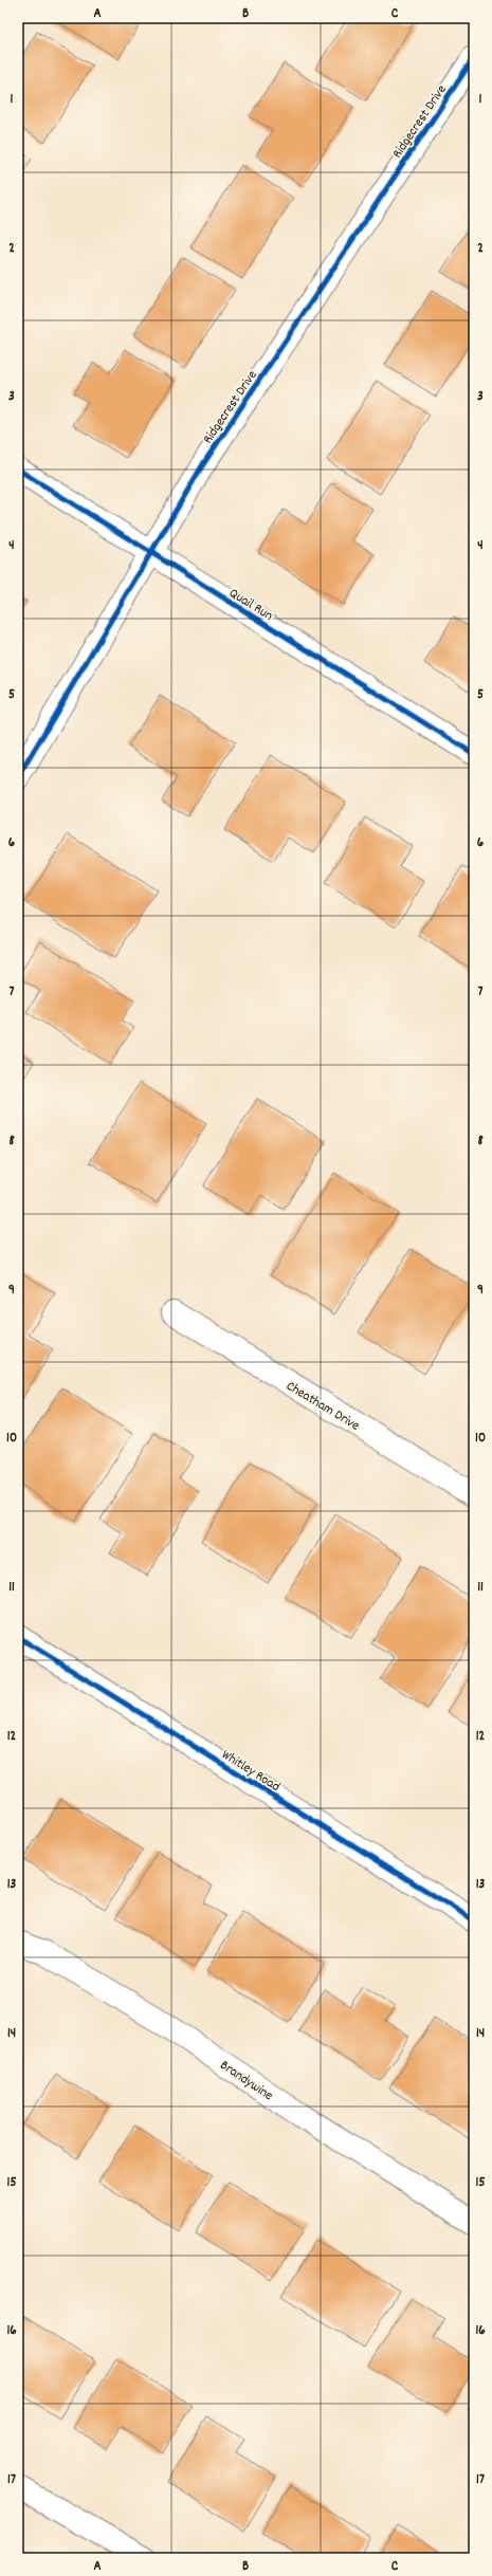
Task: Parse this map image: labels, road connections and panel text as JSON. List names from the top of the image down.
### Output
{
  "streets": {
    "street": [
      "Ridgecrest Drive",
      "Quail Run",
      "Cheatham Drive",
      "Whitley Road",
      "Brandywine"
    ]
  },
  "crossings": [
    ["Ridgecrest Drive", "Quail Run"]
  ],
  "grid": {
    "columns": ["A", "B", "C"],
    "rows": [
      "1",
      "2",
      "3",
      "4",
      "5",
      "6",
      "7",
      "8",
      "9",
      "10",
      "11",
      "12",
      "13",
      "14",
      "15",
      "16",
      "17"
    ]
  }
}
